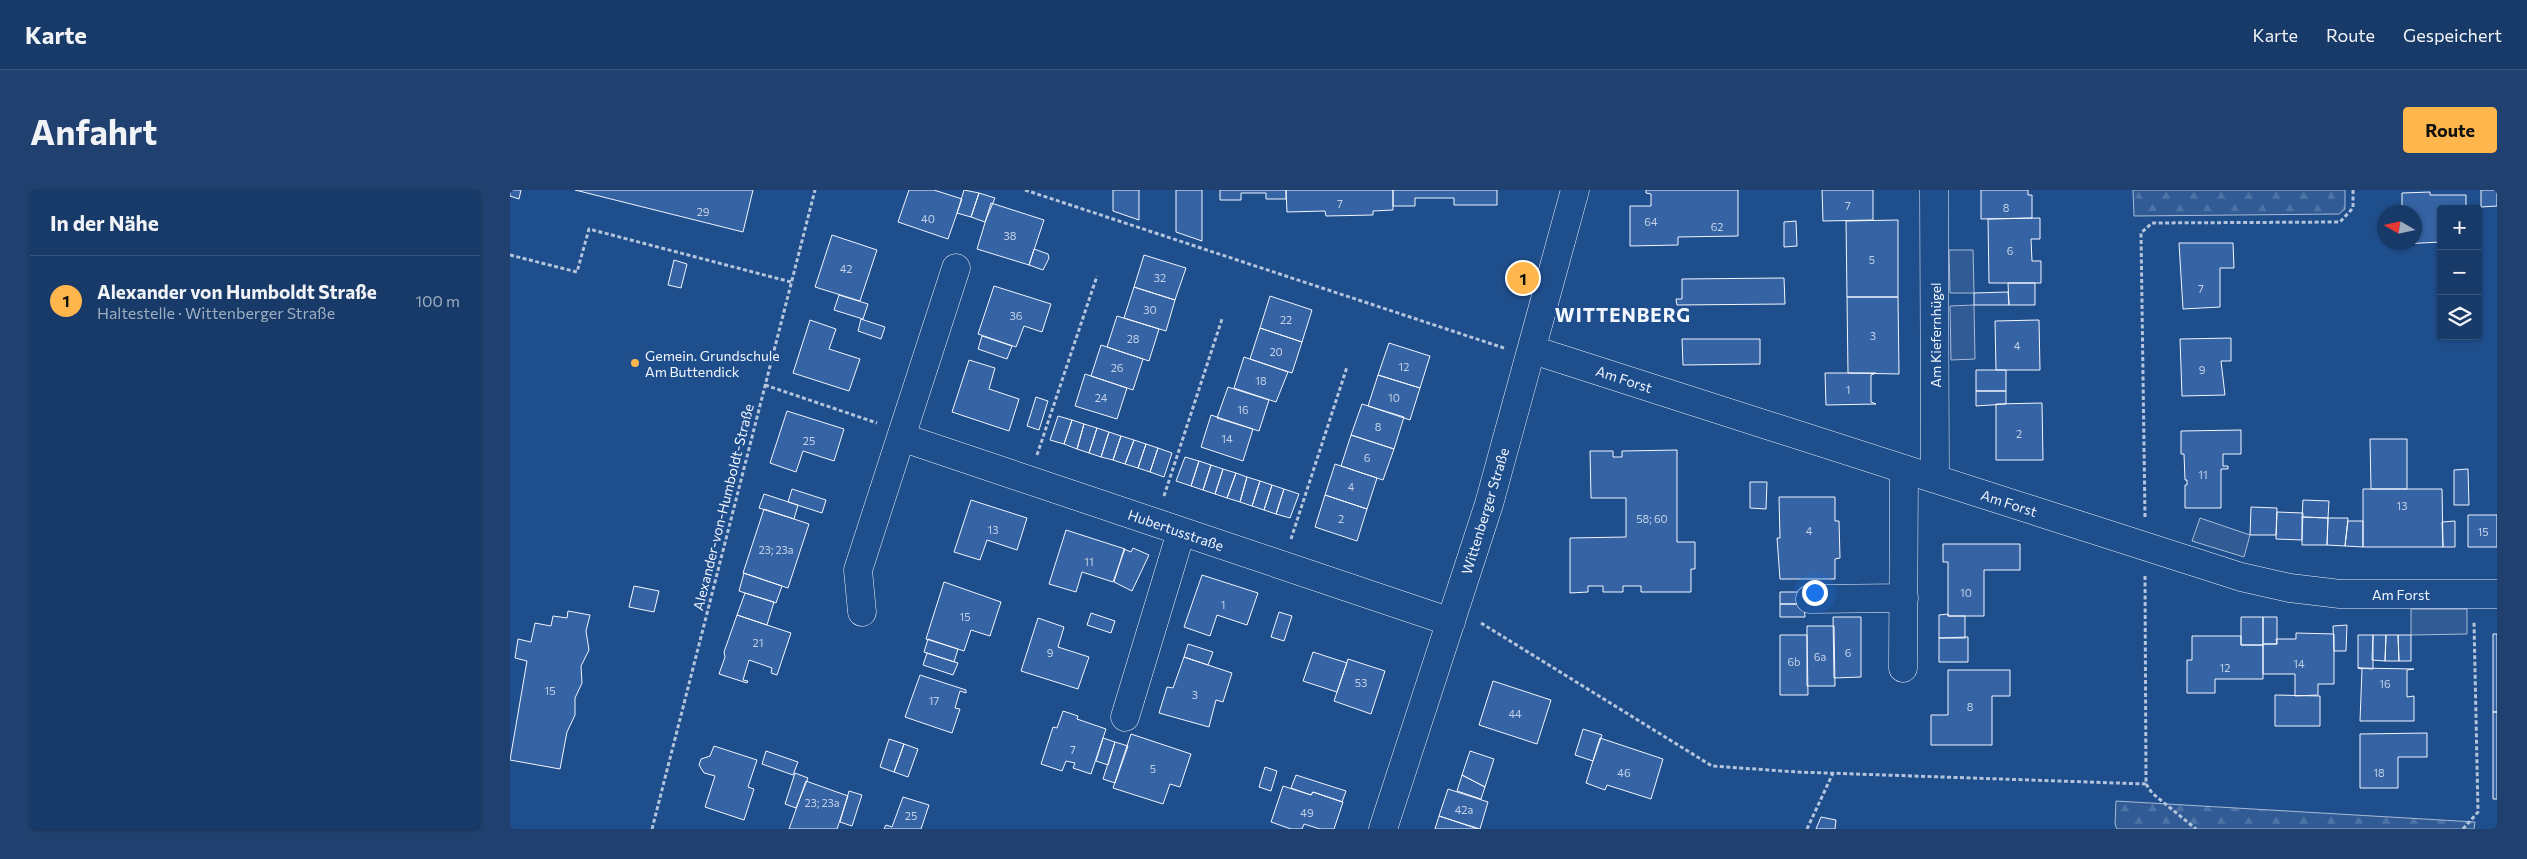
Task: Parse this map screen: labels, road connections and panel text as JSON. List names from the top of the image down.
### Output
{
  "streets": {
    "street": [
      "Am Kiefernhügel",
      "Am Forst",
      "Wittenberger Straße",
      "Hubertusstraße"
    ],
    "path": ["Alexander-von-Humboldt-Straße"]
  },
  "crossings": [
    ["Am Kiefernhügel", "Am Forst"],
    ["Am Forst", "Wittenberger Straße"],
    ["Wittenberger Straße", "Hubertusstraße"]
  ],
  "districts": ["WITTENBERG"],
  "places": ["Gemein. Grundschule Am Buttendick"],
  "house_numbers": [
    "7",
    "7",
    "8",
    "29",
    "40",
    "64",
    "62",
    "38",
    "6",
    "5",
    "42",
    "32",
    "7",
    "30",
    "36",
    "22",
    "3",
    "28",
    "4",
    "20",
    "12",
    "26",
    "9",
    "18",
    "1",
    "24",
    "10",
    "16",
    "8",
    "2",
    "14",
    "25",
    "6",
    "11",
    "4",
    "13",
    "2",
    "58; 60",
    "13",
    "4",
    "15",
    "23; 23a",
    "11",
    "10",
    "1",
    "15",
    "21",
    "9",
    "6",
    "6a",
    "6b",
    "14",
    "12",
    "53",
    "16",
    "15",
    "3",
    "17",
    "8",
    "44",
    "7",
    "5",
    "46",
    "18",
    "23; 23a",
    "42a",
    "49",
    "25"
  ],
  "north": "left",
  "page": {
    "header": "Karte",
    "nav": ["Karte", "Route", "Gespeichert"],
    "buttons": "Route",
    "title": "Anfahrt",
    "heading": "In der Nähe",
    "map_buttons": ["+", "−"],
    "list": [
      {
        "mark": "1",
        "name": "Alexander von Humboldt Straße",
        "note": "Haltestelle · Wittenberger Straße",
        "value": "100 m"
      }
    ],
    "pins": "1"
  }
}
